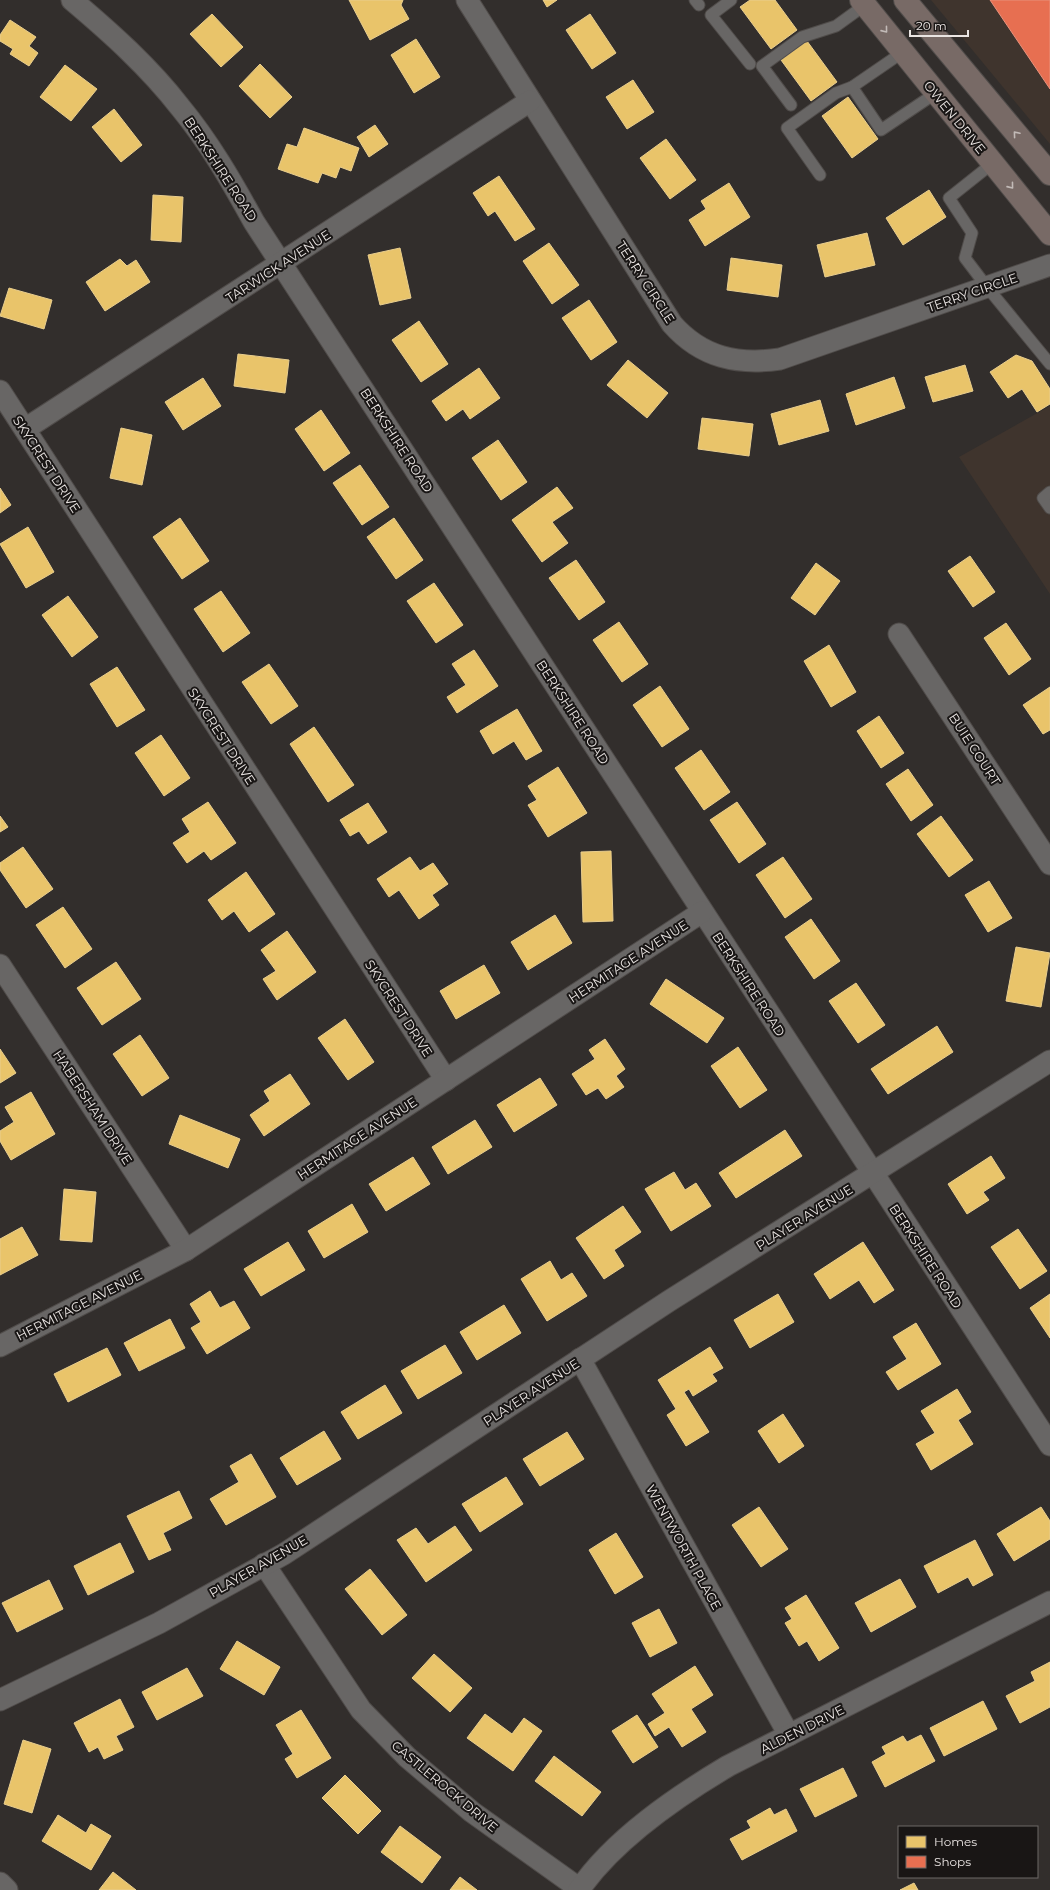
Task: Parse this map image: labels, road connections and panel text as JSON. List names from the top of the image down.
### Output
{
  "streets": {
    "highway": ["OWEN DRIVE"],
    "street": [
      "BERKSHIRE ROAD",
      "TARWICK AVENUE",
      "TERRY CIRCLE",
      "SKYCREST DRIVE",
      "BUIE COURT",
      "HERMITAGE AVENUE",
      "HABERSHAM DRIVE",
      "PLAYER AVENUE",
      "WENTWORTH PLACE",
      "ALDEN DRIVE",
      "CASTLEROCK DRIVE"
    ]
  },
  "crossings": [
    ["BERKSHIRE ROAD", "TARWICK AVENUE"],
    ["BERKSHIRE ROAD", "HERMITAGE AVENUE"],
    ["BERKSHIRE ROAD", "PLAYER AVENUE"],
    ["TARWICK AVENUE", "TERRY CIRCLE"],
    ["TARWICK AVENUE", "SKYCREST DRIVE"],
    ["SKYCREST DRIVE", "HERMITAGE AVENUE"],
    ["HERMITAGE AVENUE", "HABERSHAM DRIVE"],
    ["PLAYER AVENUE", "WENTWORTH PLACE"],
    ["PLAYER AVENUE", "CASTLEROCK DRIVE"],
    ["WENTWORTH PLACE", "ALDEN DRIVE"],
    ["ALDEN DRIVE", "CASTLEROCK DRIVE"]
  ],
  "legend": ["Homes", "Shops"],
  "scale_bar": "20 m"
}
